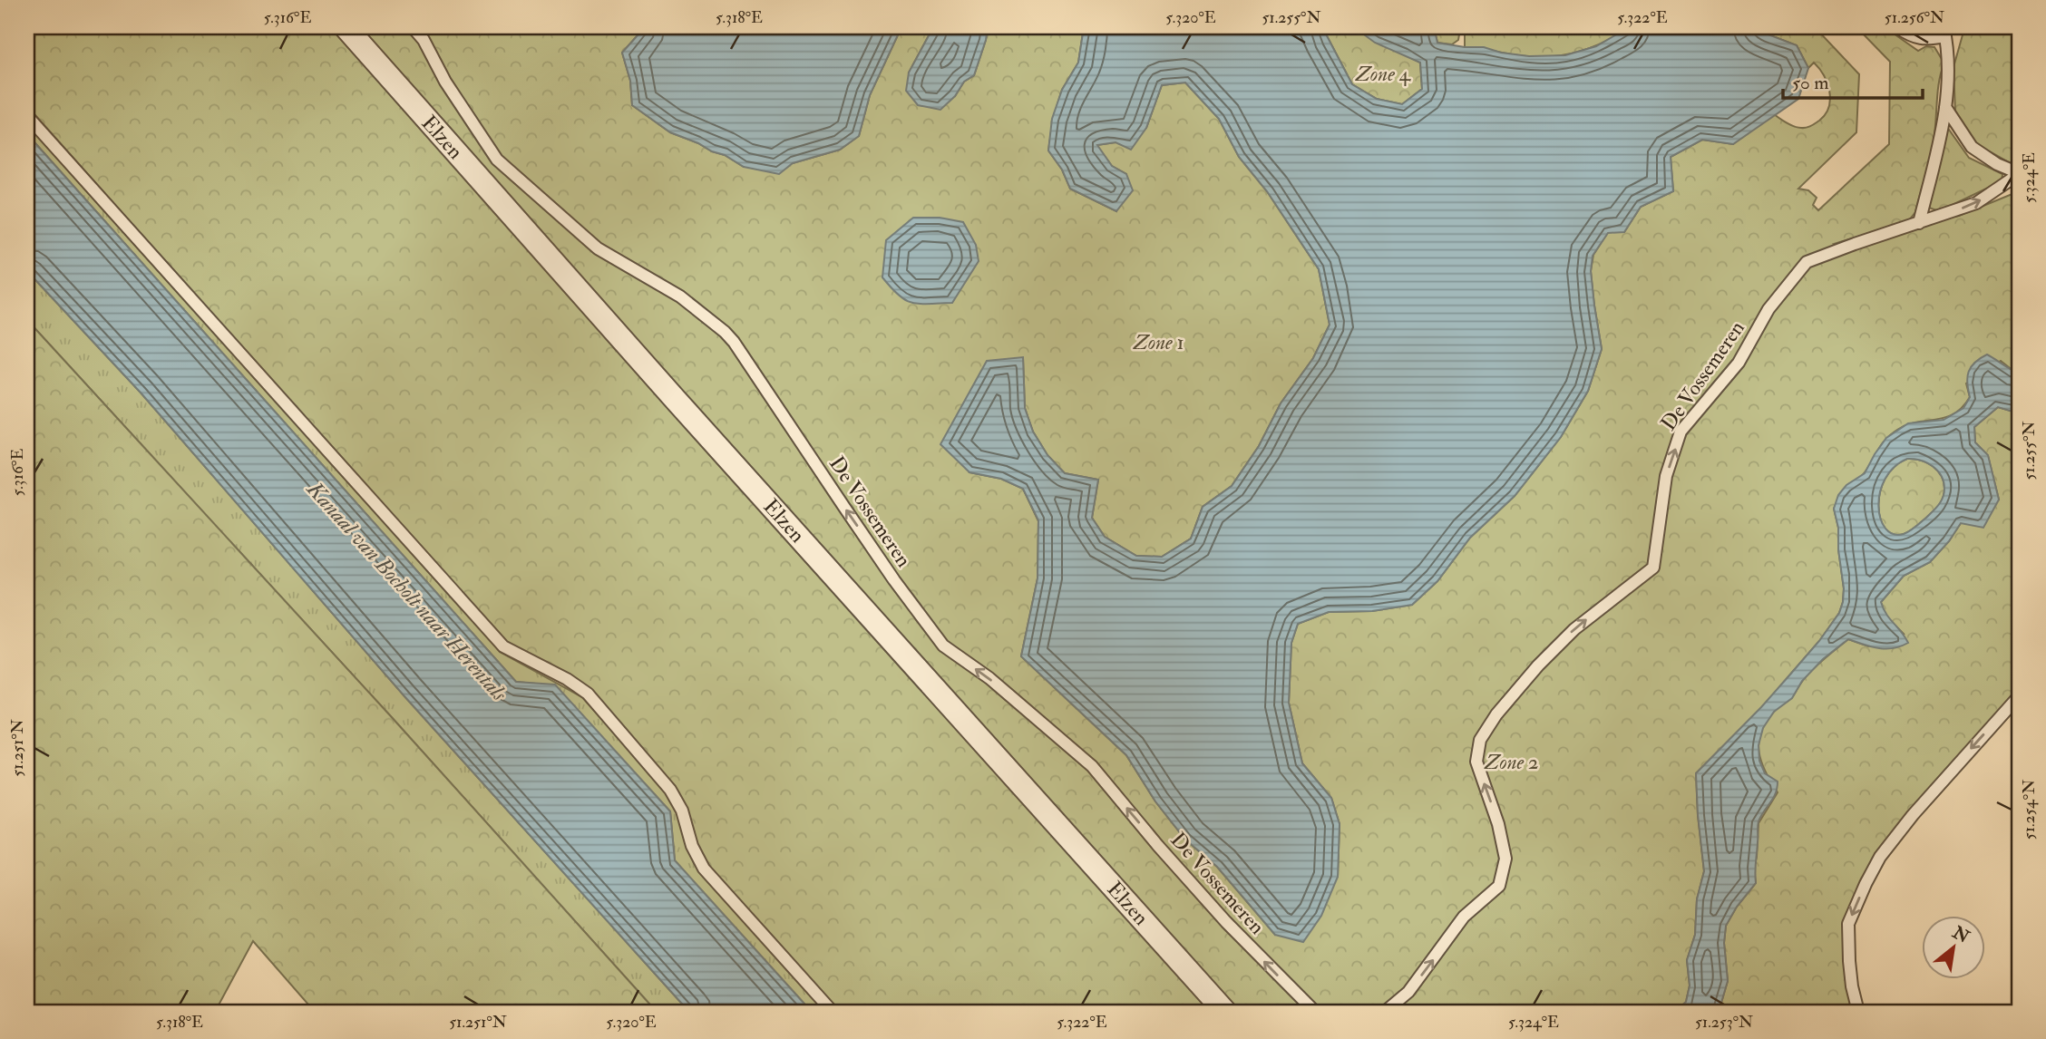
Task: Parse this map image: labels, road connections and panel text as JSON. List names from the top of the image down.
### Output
{
  "streets": {
    "street": ["Elzen"],
    "lane": ["De Vossemeren"]
  },
  "water": ["Kanaal van Bocholt naar Herentals"],
  "parks": ["Zone 4", "Zone 1", "Zone 2"],
  "scale_bar": "50 m",
  "north": "top right",
  "coordinates": [
    "5.316°E",
    "5.318°E",
    "5.320°E",
    "51.255°N",
    "5.322°E",
    "51.256°N",
    "5.324°E",
    "51.251°N",
    "51.254°N",
    "51.253°N"
  ]
}
